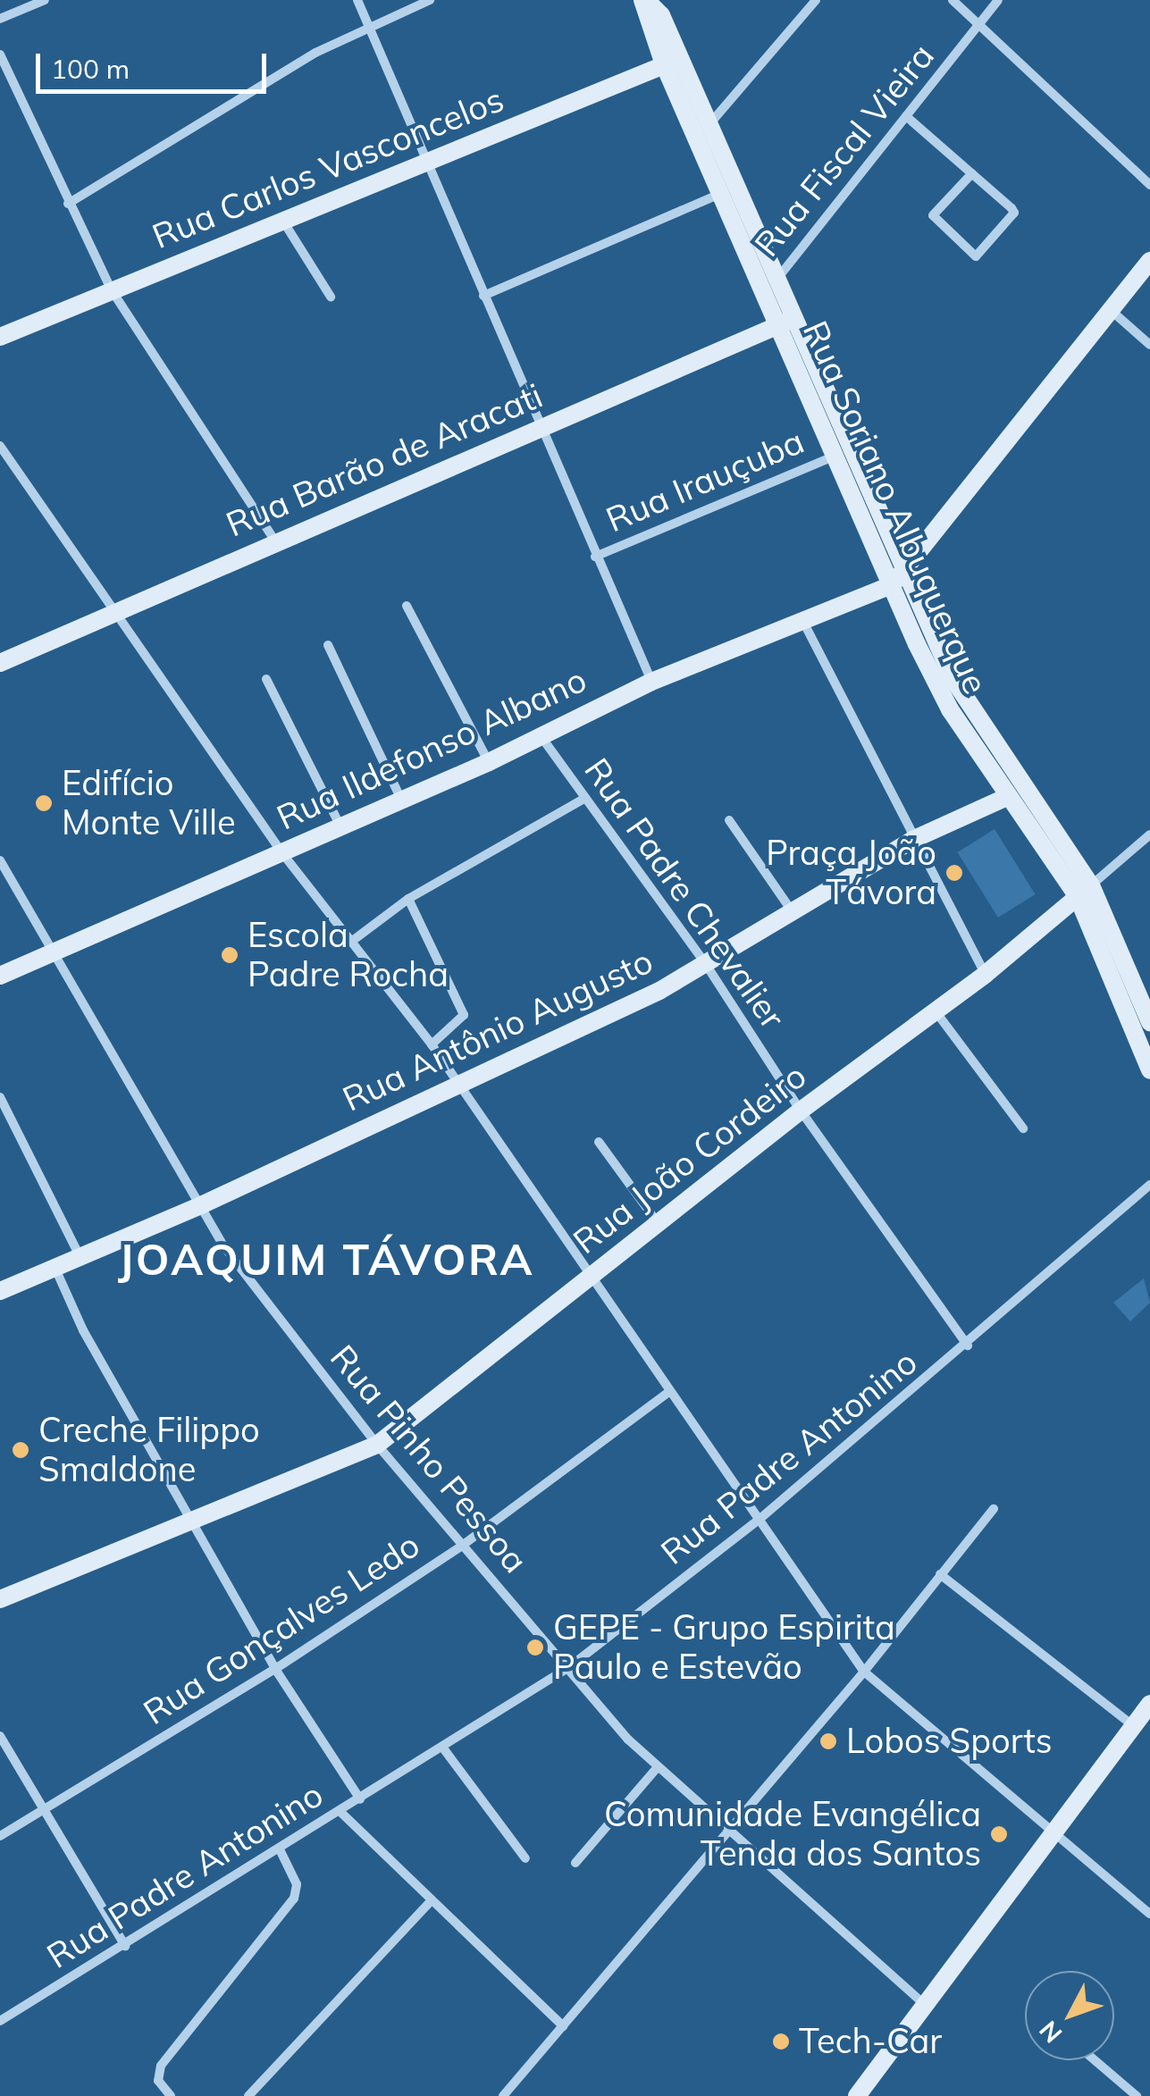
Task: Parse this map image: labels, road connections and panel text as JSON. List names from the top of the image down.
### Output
{
  "streets": {
    "street": [
      "Rua Fiscal Vieira",
      "Rua Carlos Vasconcelos",
      "Rua Barão de Aracati",
      "Rua Irauçuba",
      "Rua Soriano Albuquerque",
      "Rua Ildefonso Albano",
      "Rua Padre Chevalier",
      "Rua Antônio Augusto",
      "Rua João Cordeiro",
      "Rua Padre Antonino",
      "Rua Pinho Pessoa",
      "Rua Gonçalves Ledo"
    ]
  },
  "crossings": [
    ["Rua Fiscal Vieira", "Rua Soriano Albuquerque"],
    ["Rua Carlos Vasconcelos", "Rua Soriano Albuquerque"],
    ["Rua Barão de Aracati", "Rua Soriano Albuquerque"],
    ["Rua Irauçuba", "Rua Soriano Albuquerque"],
    ["Rua Soriano Albuquerque", "Rua Ildefonso Albano"],
    ["Rua Soriano Albuquerque", "Rua Antônio Augusto"],
    ["Rua Soriano Albuquerque", "Rua João Cordeiro"],
    ["Rua Ildefonso Albano", "Rua Padre Chevalier"],
    ["Rua Ildefonso Albano", "Rua Pinho Pessoa"],
    ["Rua Padre Chevalier", "Rua Antônio Augusto"],
    ["Rua Padre Chevalier", "Rua João Cordeiro"],
    ["Rua Padre Chevalier", "Rua Padre Antonino"],
    ["Rua Antônio Augusto", "Rua Pinho Pessoa"],
    ["Rua João Cordeiro", "Rua Pinho Pessoa"],
    ["Rua Padre Antonino", "Rua Pinho Pessoa"],
    ["Rua Pinho Pessoa", "Rua Gonçalves Ledo"]
  ],
  "districts": ["JOAQUIM TÁVORA"],
  "places": [
    "Edifício Monte Ville",
    "Praça João Távora",
    "Escola Padre Rocha",
    "Creche Filippo Smaldone",
    "GEPE - Grupo Espirita Paulo e Estevão",
    "Lobos Sports",
    "Comunidade Evangélica Tenda dos Santos",
    "Tech-Car"
  ],
  "scale_bar": "100 m",
  "north": "bottom left"
}
